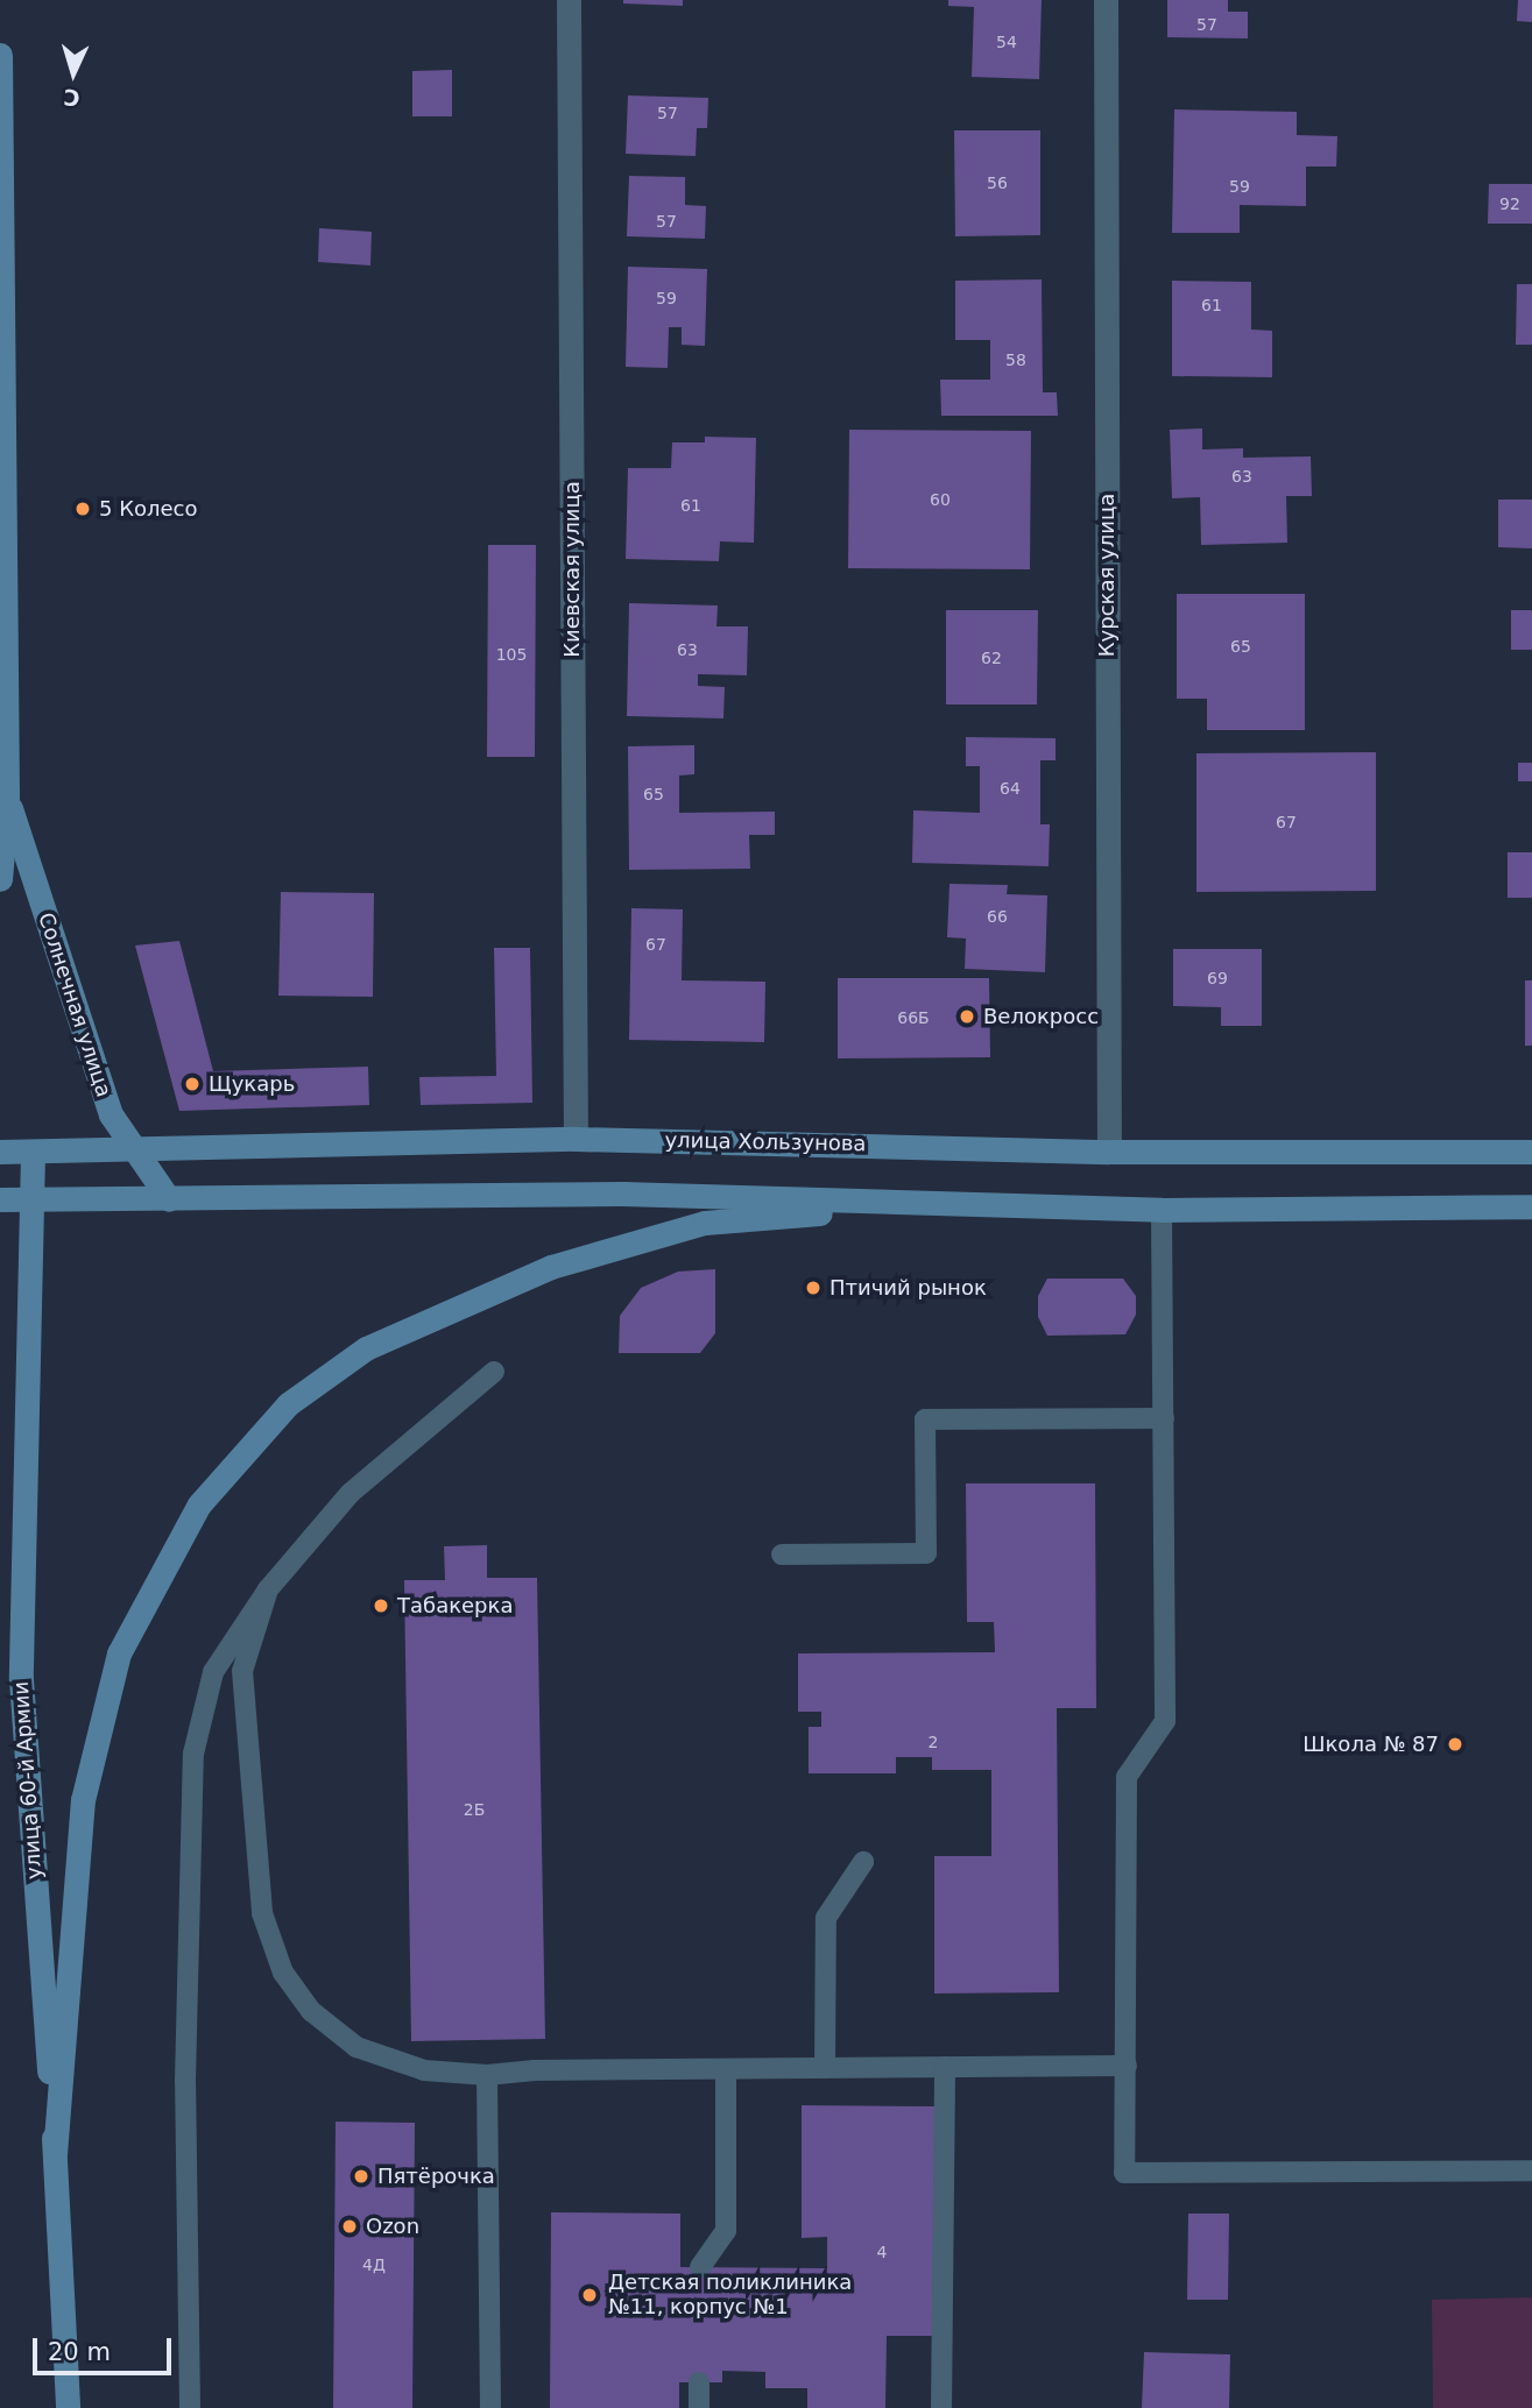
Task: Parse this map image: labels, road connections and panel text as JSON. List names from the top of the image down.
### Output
{
  "streets": {
    "main road": ["Солнечная улица", "улица Хользунова", "улица 60-й Армии"],
    "street": ["Киевская улица", "Курская улица"]
  },
  "crossings": [
    ["Киевская улица", "улица Хользунова"],
    ["Курская улица", "улица Хользунова"],
    ["Солнечная улица", "улица Хользунова"],
    ["улица Хользунова", "улица 60-й Армии"]
  ],
  "places": [
    "5 Колесо",
    "Велокросс",
    "Щукарь",
    "Птичий рынок",
    "Табакерка",
    "Школа № 87",
    "Пятёрочка",
    "Ozon",
    "Детская поликлиника №11, корпус №1"
  ],
  "house_numbers": [
    "57",
    "54",
    "57",
    "56",
    "59",
    "92",
    "57",
    "59",
    "61",
    "58",
    "63",
    "60",
    "61",
    "65",
    "63",
    "105",
    "62",
    "64",
    "65",
    "67",
    "66",
    "67",
    "69",
    "66Б",
    "2",
    "2Б",
    "4",
    "4Д"
  ],
  "scale_bar": "20 m",
  "north": "bottom"
}
